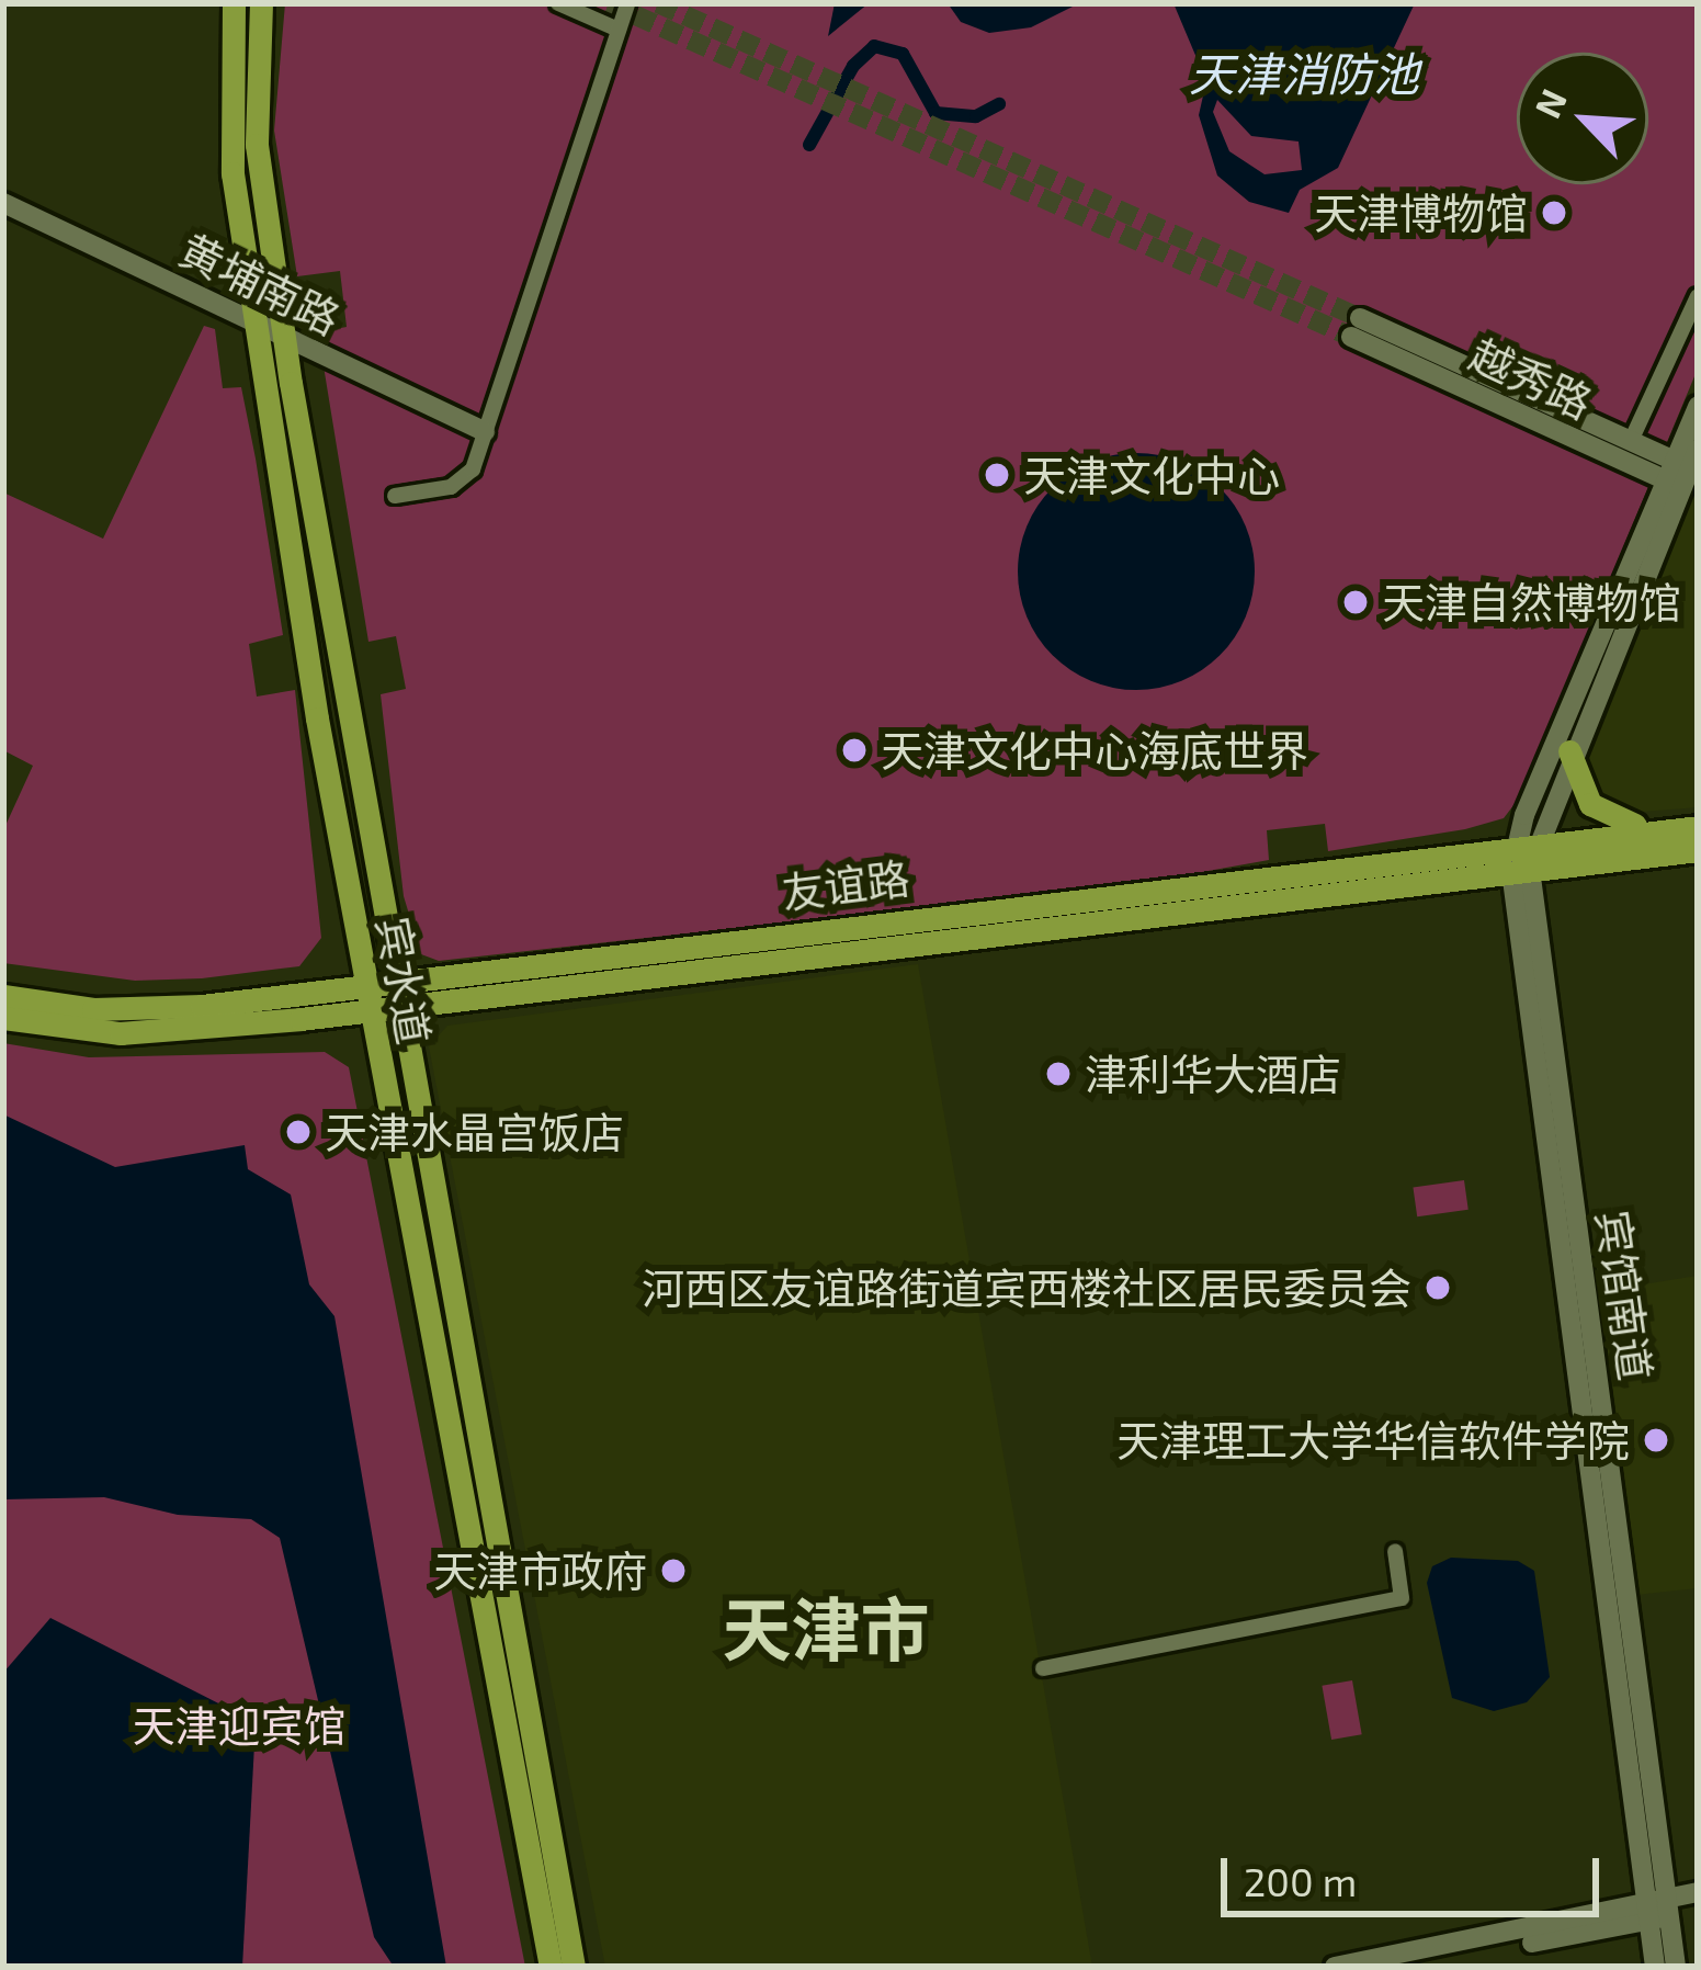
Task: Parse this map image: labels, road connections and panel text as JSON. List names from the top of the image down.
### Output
{
  "streets": {
    "main road": [
      "黄埔南路",
      "越秀路",
      "友谊路",
      "宾水道",
      "宾馆南道"
    ]
  },
  "crossings": [
    ["黄埔南路", "宾水道"],
    ["友谊路", "宾水道"],
    ["友谊路", "宾馆南道"]
  ],
  "districts": ["天津市"],
  "water": ["天津消防池"],
  "parks": ["天津迎宾馆"],
  "places": [
    "天津博物馆",
    "天津文化中心",
    "天津自然博物馆",
    "天津文化中心海底世界",
    "津利华大酒店",
    "天津水晶宫饭店",
    "河西区友谊路街道宾西楼社区居民委员会",
    "天津理工大学华信软件学院",
    "天津市政府"
  ],
  "scale_bar": "200 m",
  "north": "top left"
}
